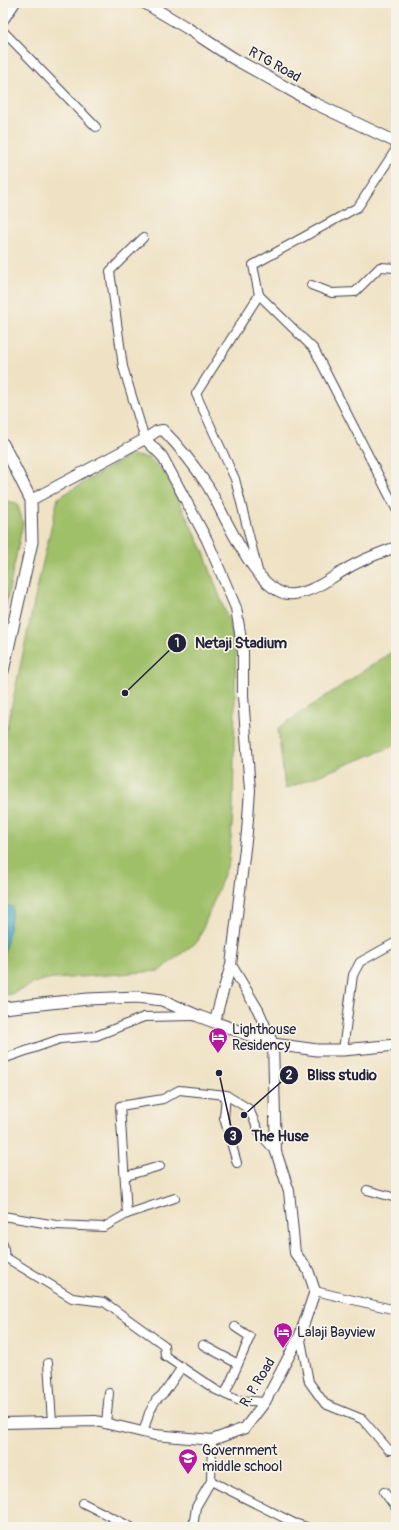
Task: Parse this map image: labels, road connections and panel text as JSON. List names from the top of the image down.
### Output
{
  "streets": {
    "main road": ["RTG Road"],
    "street": ["R. P. Road"]
  },
  "places": {
    "other": ["Netaji Stadium", "The Huse", "Bliss studio"],
    "hotel": ["Lighthouse Residency", "Lalaji Bayview"],
    "school or university": ["Government middle school"]
  }
}
